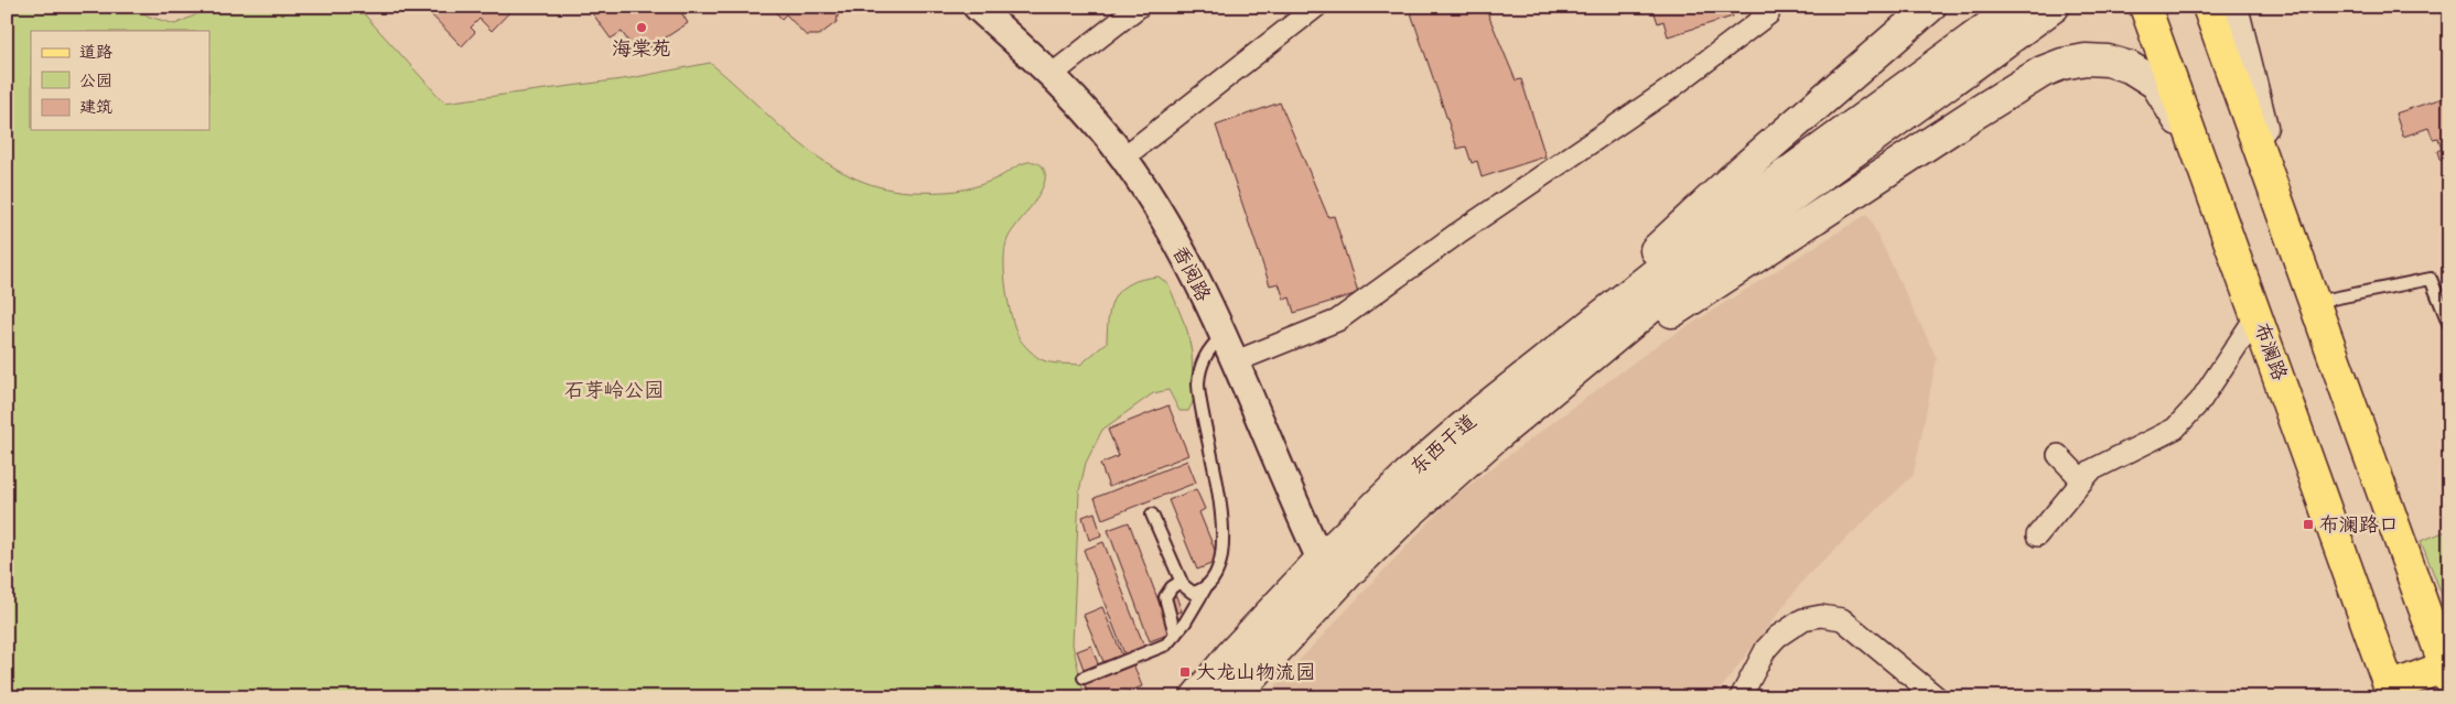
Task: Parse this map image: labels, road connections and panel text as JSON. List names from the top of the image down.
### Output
{
  "streets": {
    "main road": ["布澜路", "东西干道"],
    "street": ["香阅路"]
  },
  "crossings": [
    ["香阅路", "东西干道"]
  ],
  "parks": ["石芽岭公园"],
  "places": {
    "other": ["海棠苑"],
    "transit": ["布澜路口", "大龙山物流园"]
  },
  "legend": ["道路", "公园", "建筑"]
}
